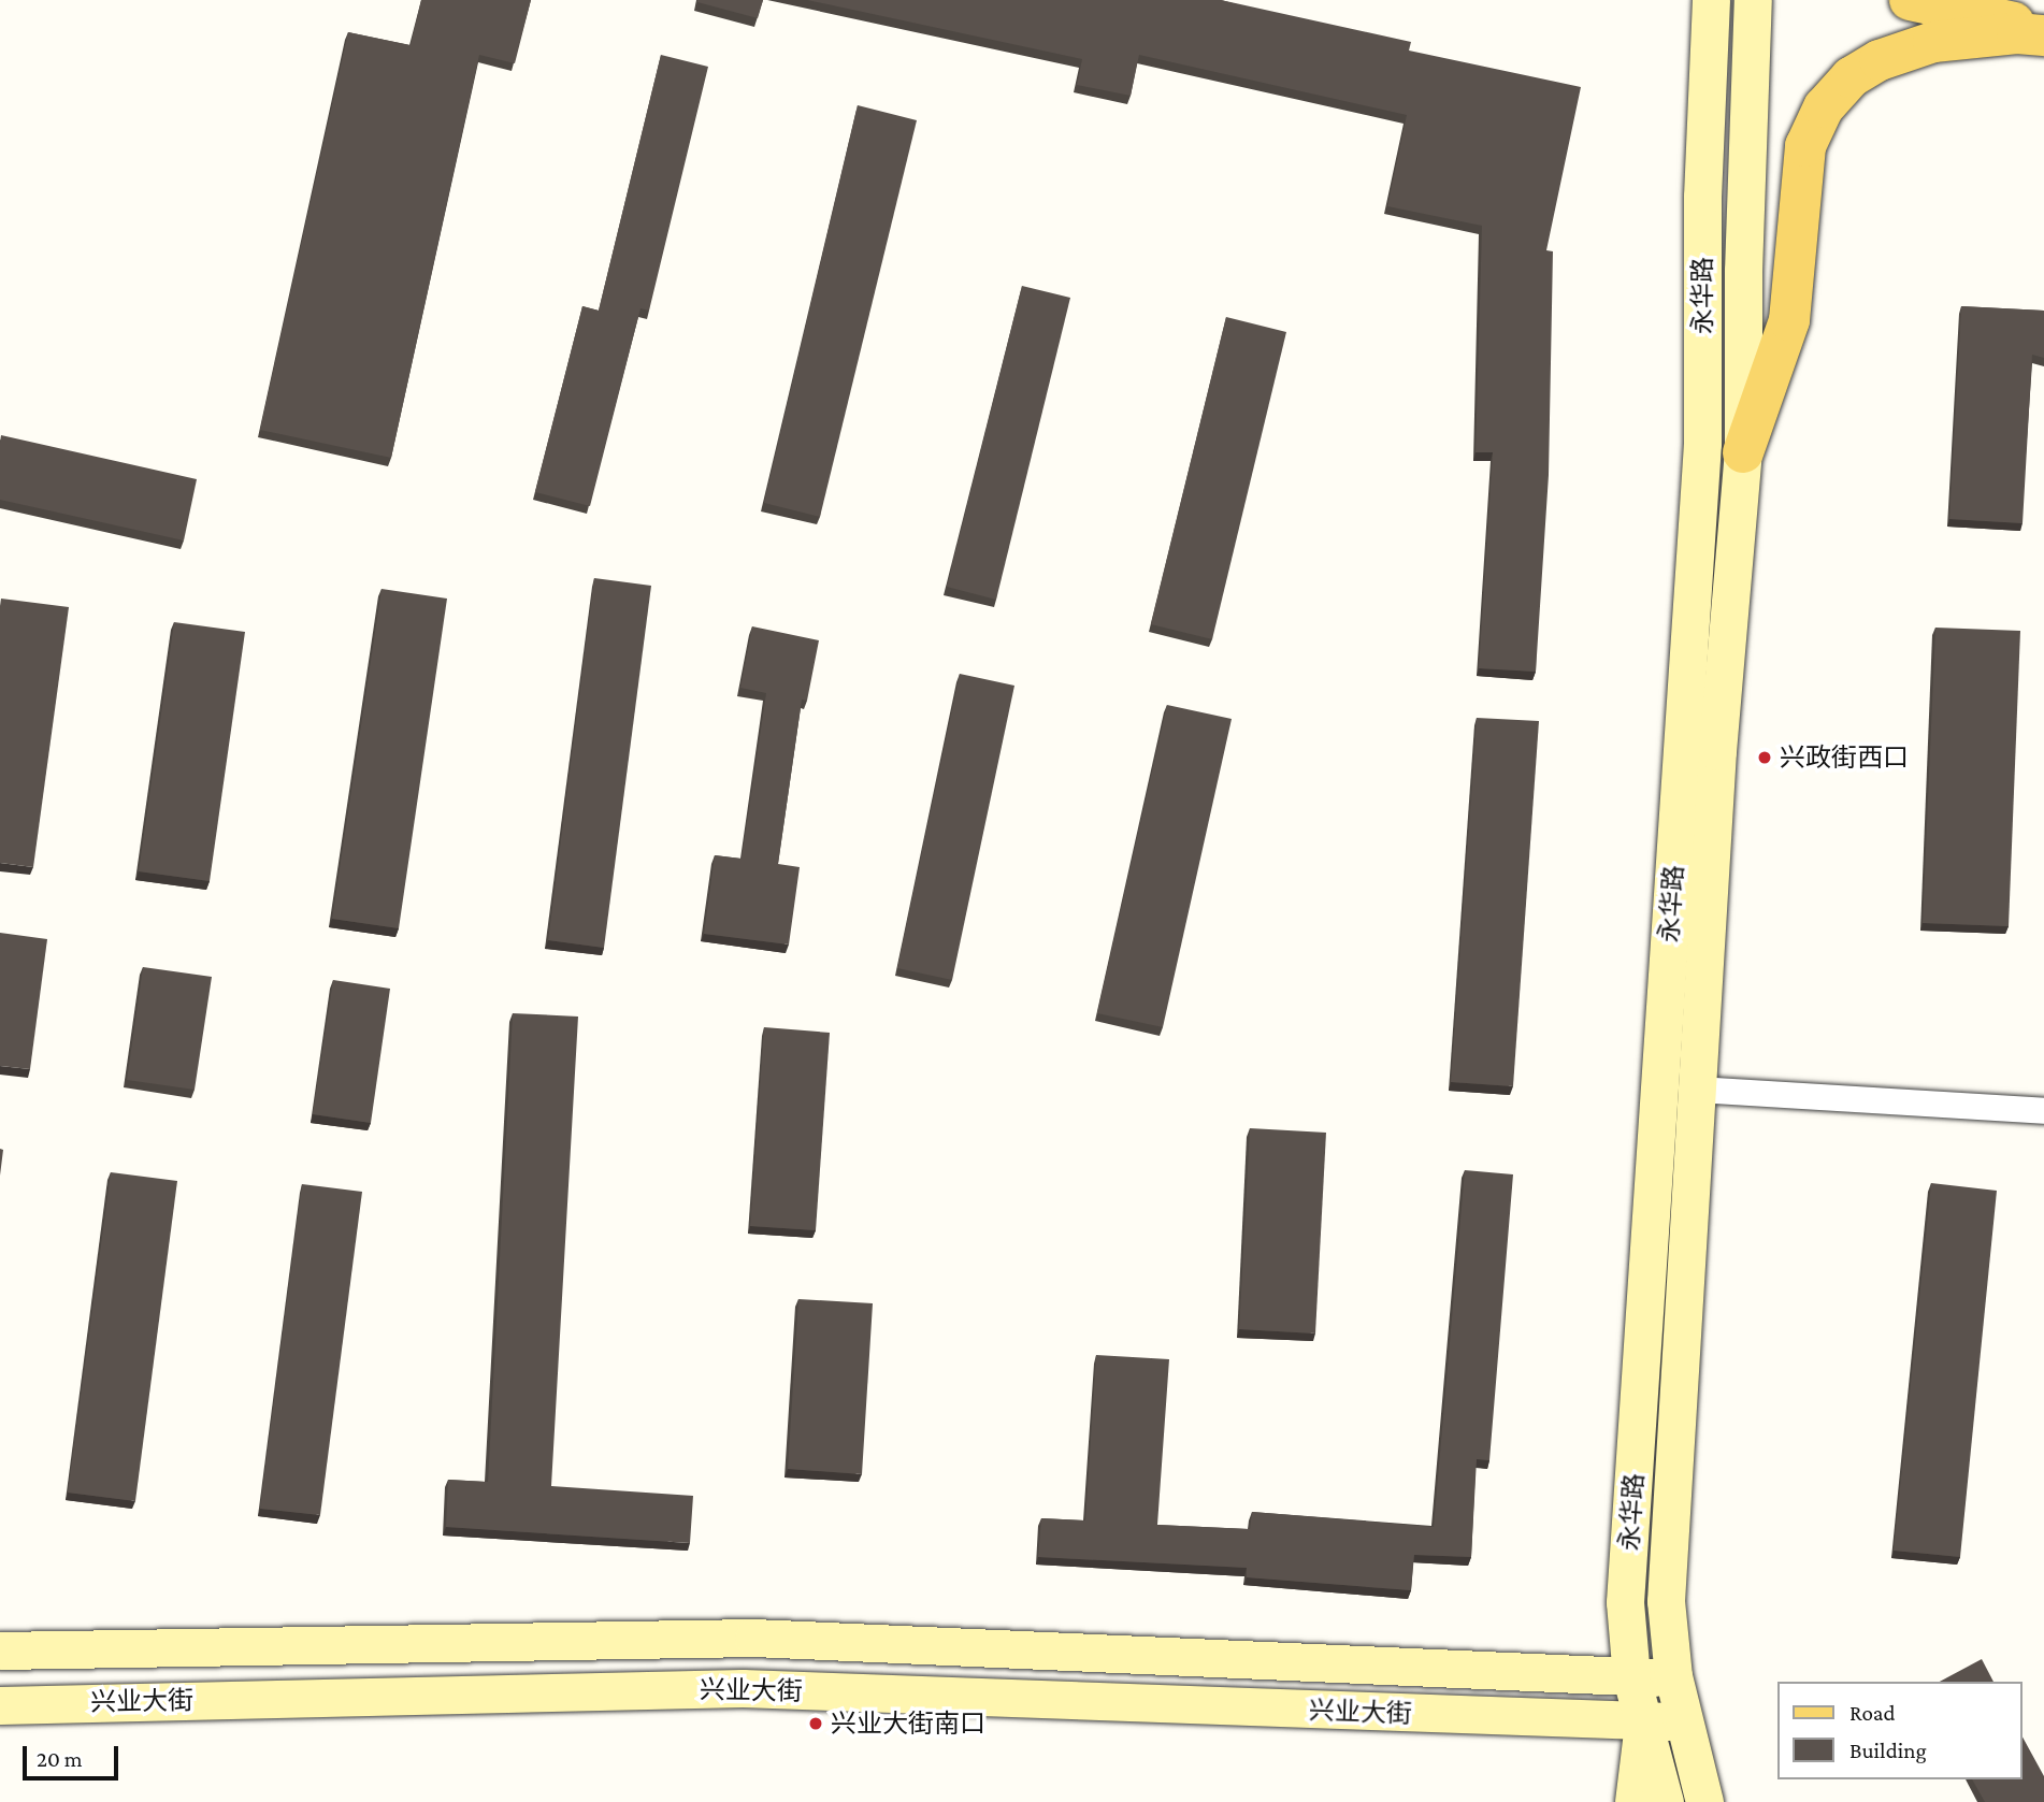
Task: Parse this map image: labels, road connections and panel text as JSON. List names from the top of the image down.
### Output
{
  "streets": {
    "main road": ["永华路", "兴业大街"]
  },
  "crossings": [
    ["永华路", "兴业大街"]
  ],
  "places": ["兴政街西口", "兴业大街南口"],
  "legend": ["Road", "Building"],
  "scale_bar": "20 m"
}
